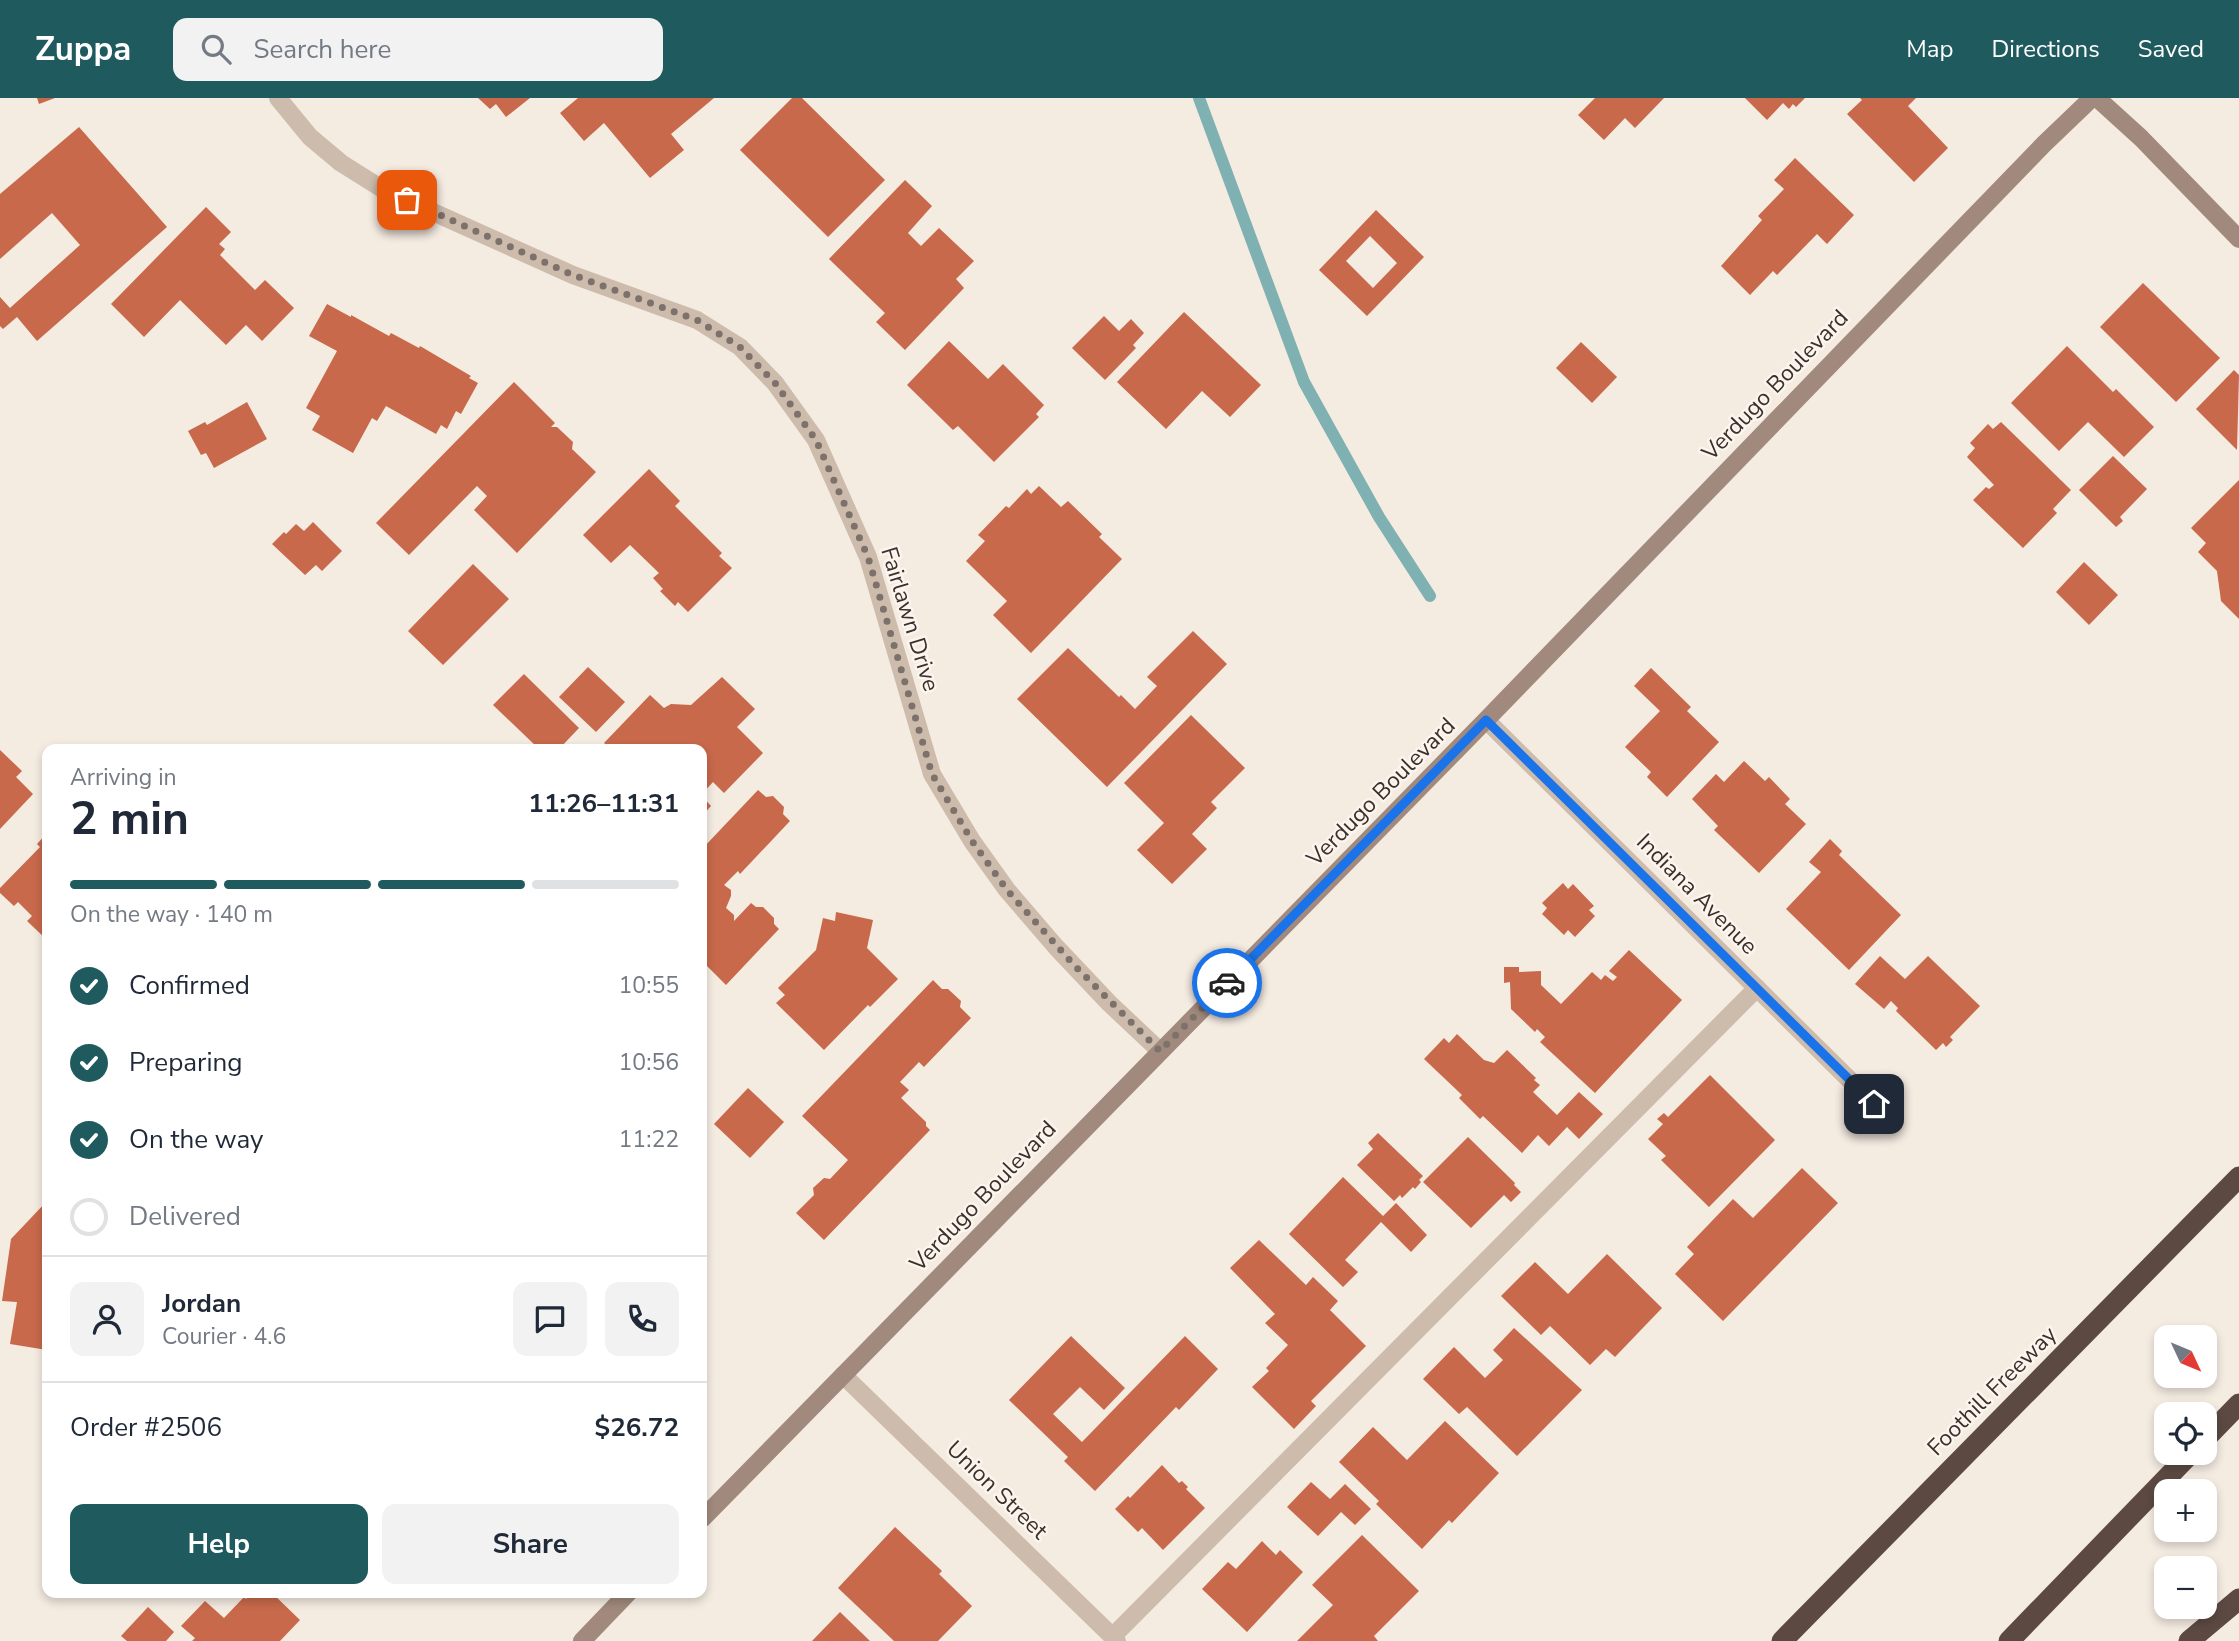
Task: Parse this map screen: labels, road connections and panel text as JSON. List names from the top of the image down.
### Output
{
  "streets": {
    "highway": ["Foothill Freeway"],
    "main road": ["Verdugo Boulevard"],
    "street": ["Fairlawn Drive", "Indiana Avenue", "Union Street"]
  },
  "crossings": [
    ["Verdugo Boulevard", "Fairlawn Drive"],
    ["Verdugo Boulevard", "Indiana Avenue"],
    ["Verdugo Boulevard", "Union Street"]
  ],
  "north": "bottom right",
  "page": {
    "header": "Zuppa",
    "search": "Search here",
    "nav": ["Map", "Directions", "Saved"],
    "heading": ["2 min", "Arriving in", "11:26–11:31"],
    "panel": [
      "Jordan",
      "Courier · 4.6",
      "Order #2506",
      "$26.72"
    ],
    "bar": "On the way · 140 m",
    "list": [
      ["Confirmed", "10:55"],
      ["Preparing", "10:56"],
      ["On the way", "11:22"],
      "Delivered"
    ],
    "map_buttons": ["+", "−"],
    "buttons": ["Help", "Share"]
  }
}
